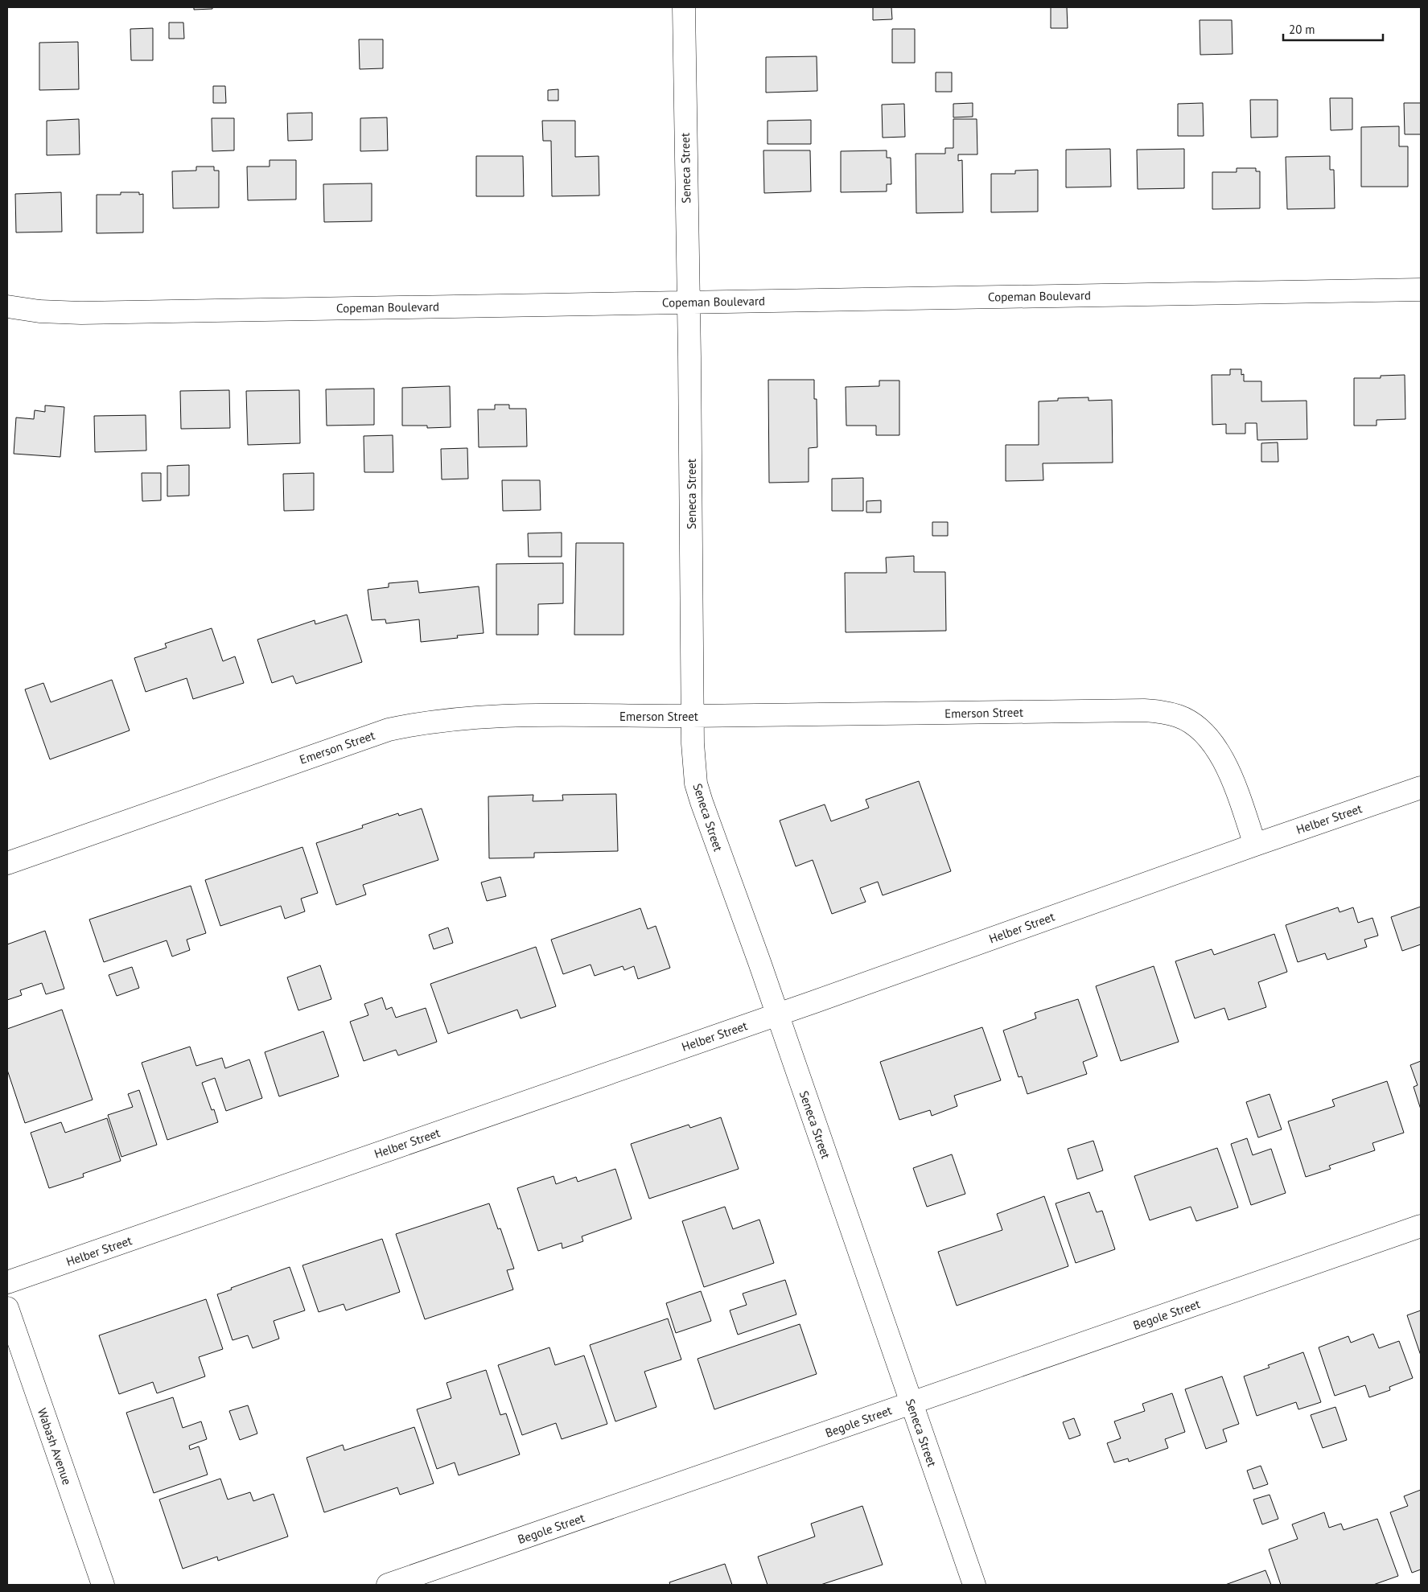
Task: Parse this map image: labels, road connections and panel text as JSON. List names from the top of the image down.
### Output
{
  "streets": {
    "street": [
      "Seneca Street",
      "Copeman Boulevard",
      "Emerson Street",
      "Helber Street",
      "Begole Street",
      "Wabash Avenue"
    ]
  },
  "crossings": [
    ["Seneca Street", "Copeman Boulevard"],
    ["Seneca Street", "Emerson Street"],
    ["Seneca Street", "Helber Street"],
    ["Seneca Street", "Begole Street"],
    ["Emerson Street", "Helber Street"]
  ],
  "scale_bar": "20 m"
}
